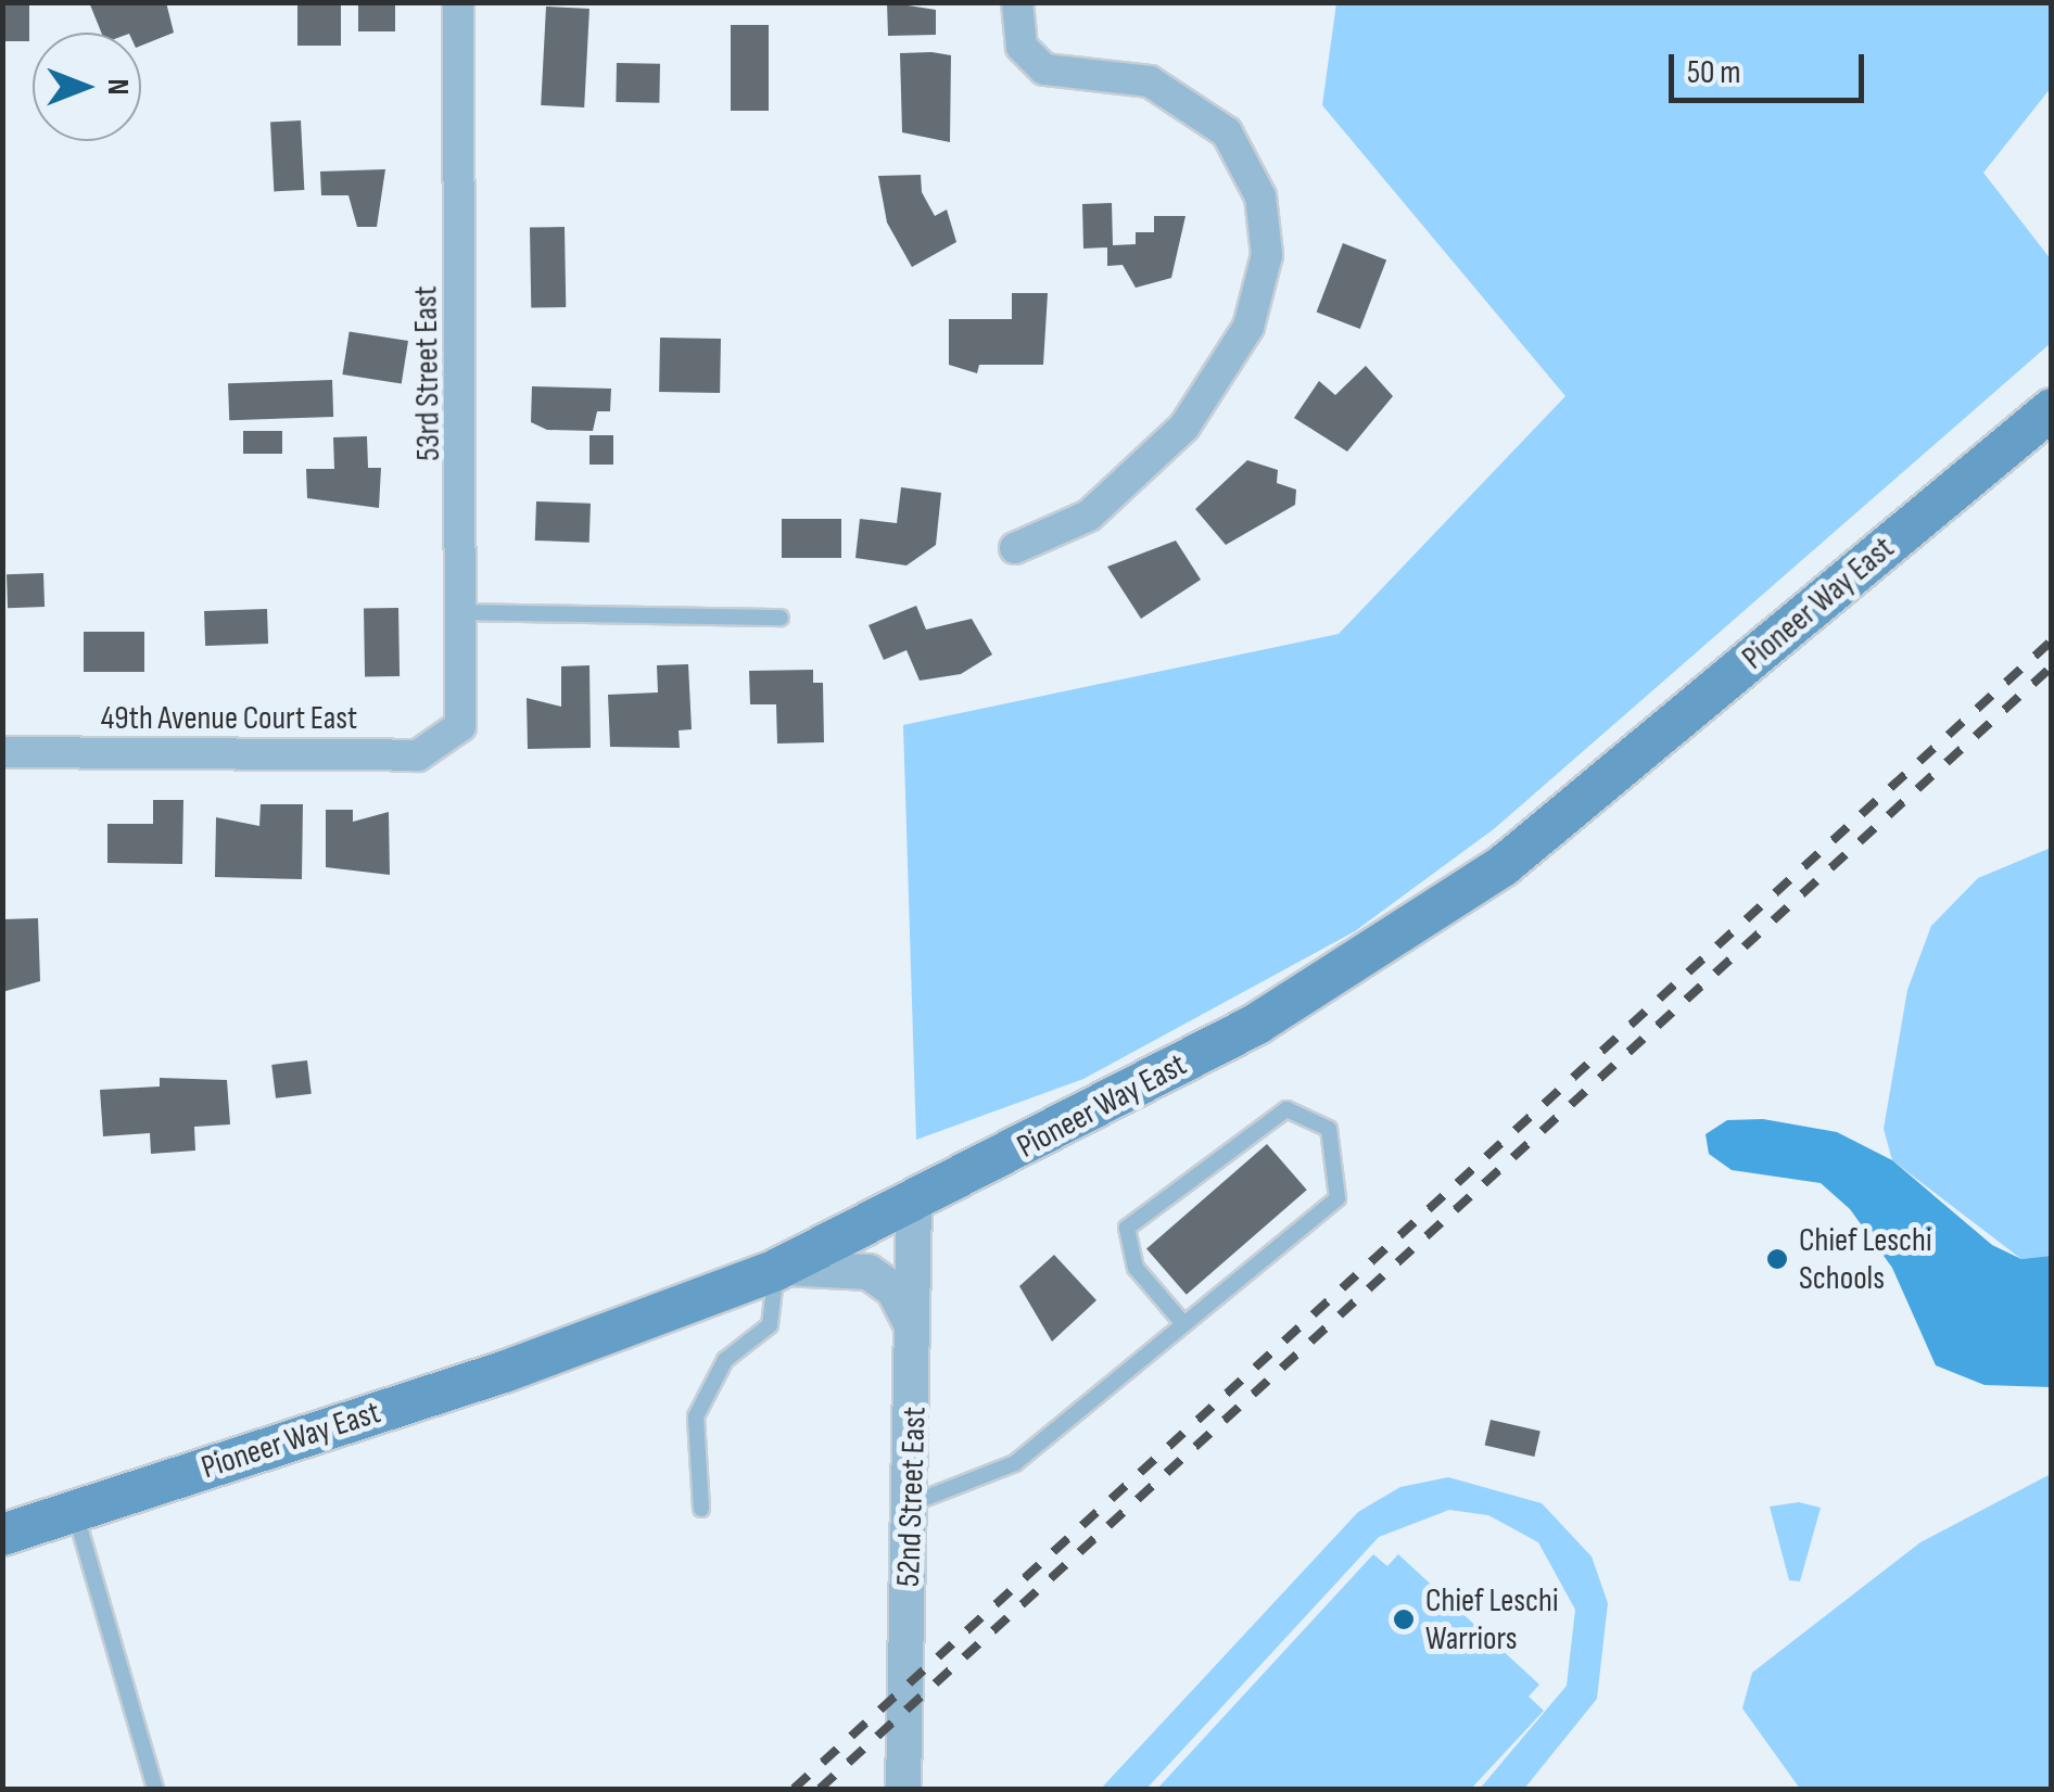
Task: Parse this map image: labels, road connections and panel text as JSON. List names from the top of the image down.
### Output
{
  "streets": {
    "main road": ["Pioneer Way East"],
    "street": ["53rd Street East", "49th Avenue Court East", "52nd Street East"]
  },
  "crossings": [
    ["53rd Street East", "49th Avenue Court East"],
    ["Pioneer Way East", "52nd Street East"]
  ],
  "places": ["Chief Leschi Schools", "Chief Leschi Warriors"],
  "scale_bar": "50 m",
  "north": "right"
}
